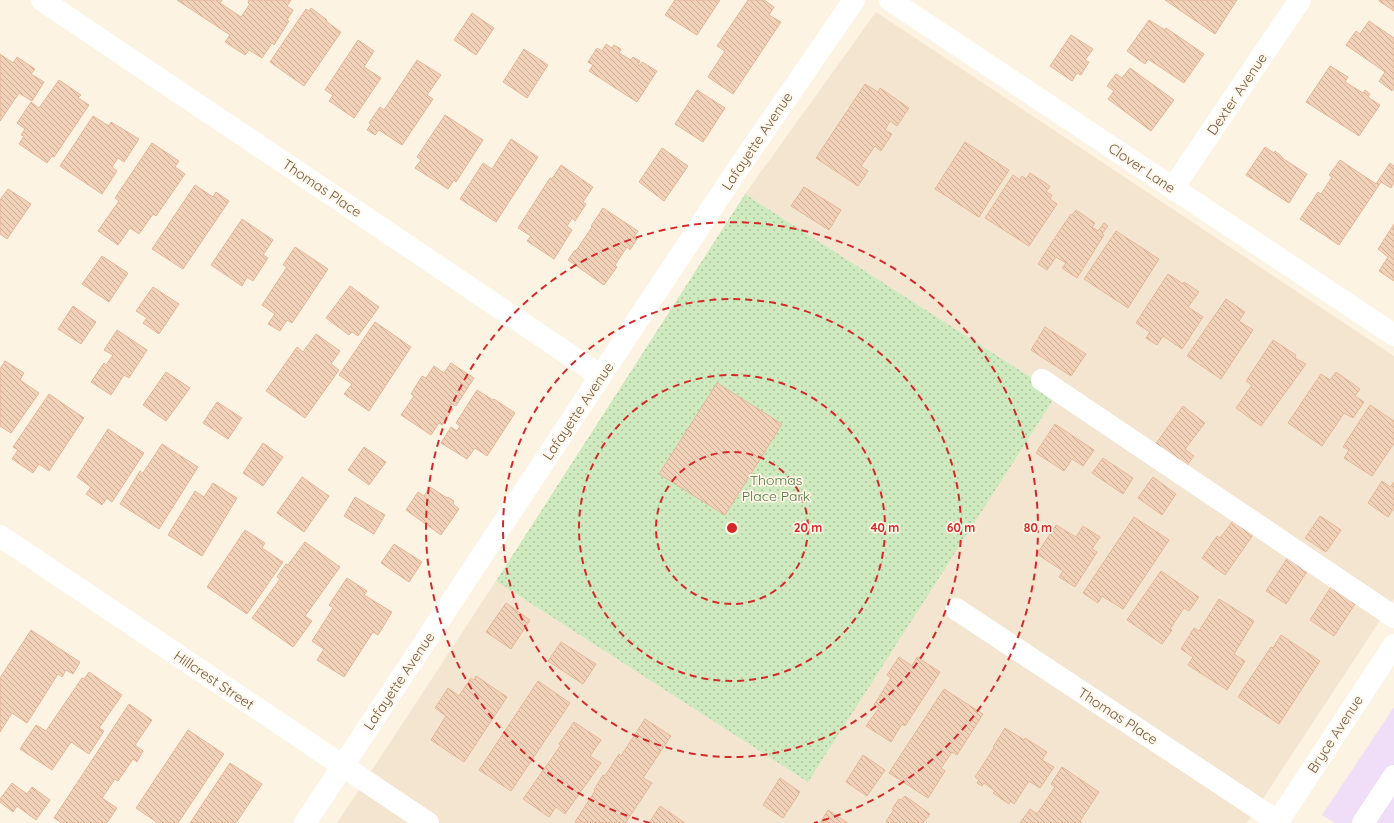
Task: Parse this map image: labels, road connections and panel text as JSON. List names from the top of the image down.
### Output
{
  "streets": {
    "street": [
      "Dexter Avenue",
      "Lafayette Avenue",
      "Clover Lane",
      "Thomas Place",
      "Hillcrest Street",
      "Bryce Avenue"
    ]
  },
  "crossings": [
    ["Dexter Avenue", "Clover Lane"],
    ["Lafayette Avenue", "Thomas Place"],
    ["Lafayette Avenue", "Hillcrest Street"],
    ["Thomas Place", "Bryce Avenue"]
  ],
  "parks": ["Thomas Place Park"],
  "rings": [
    "20 m",
    "40 m",
    "60 m",
    "80 m"
  ]
}
